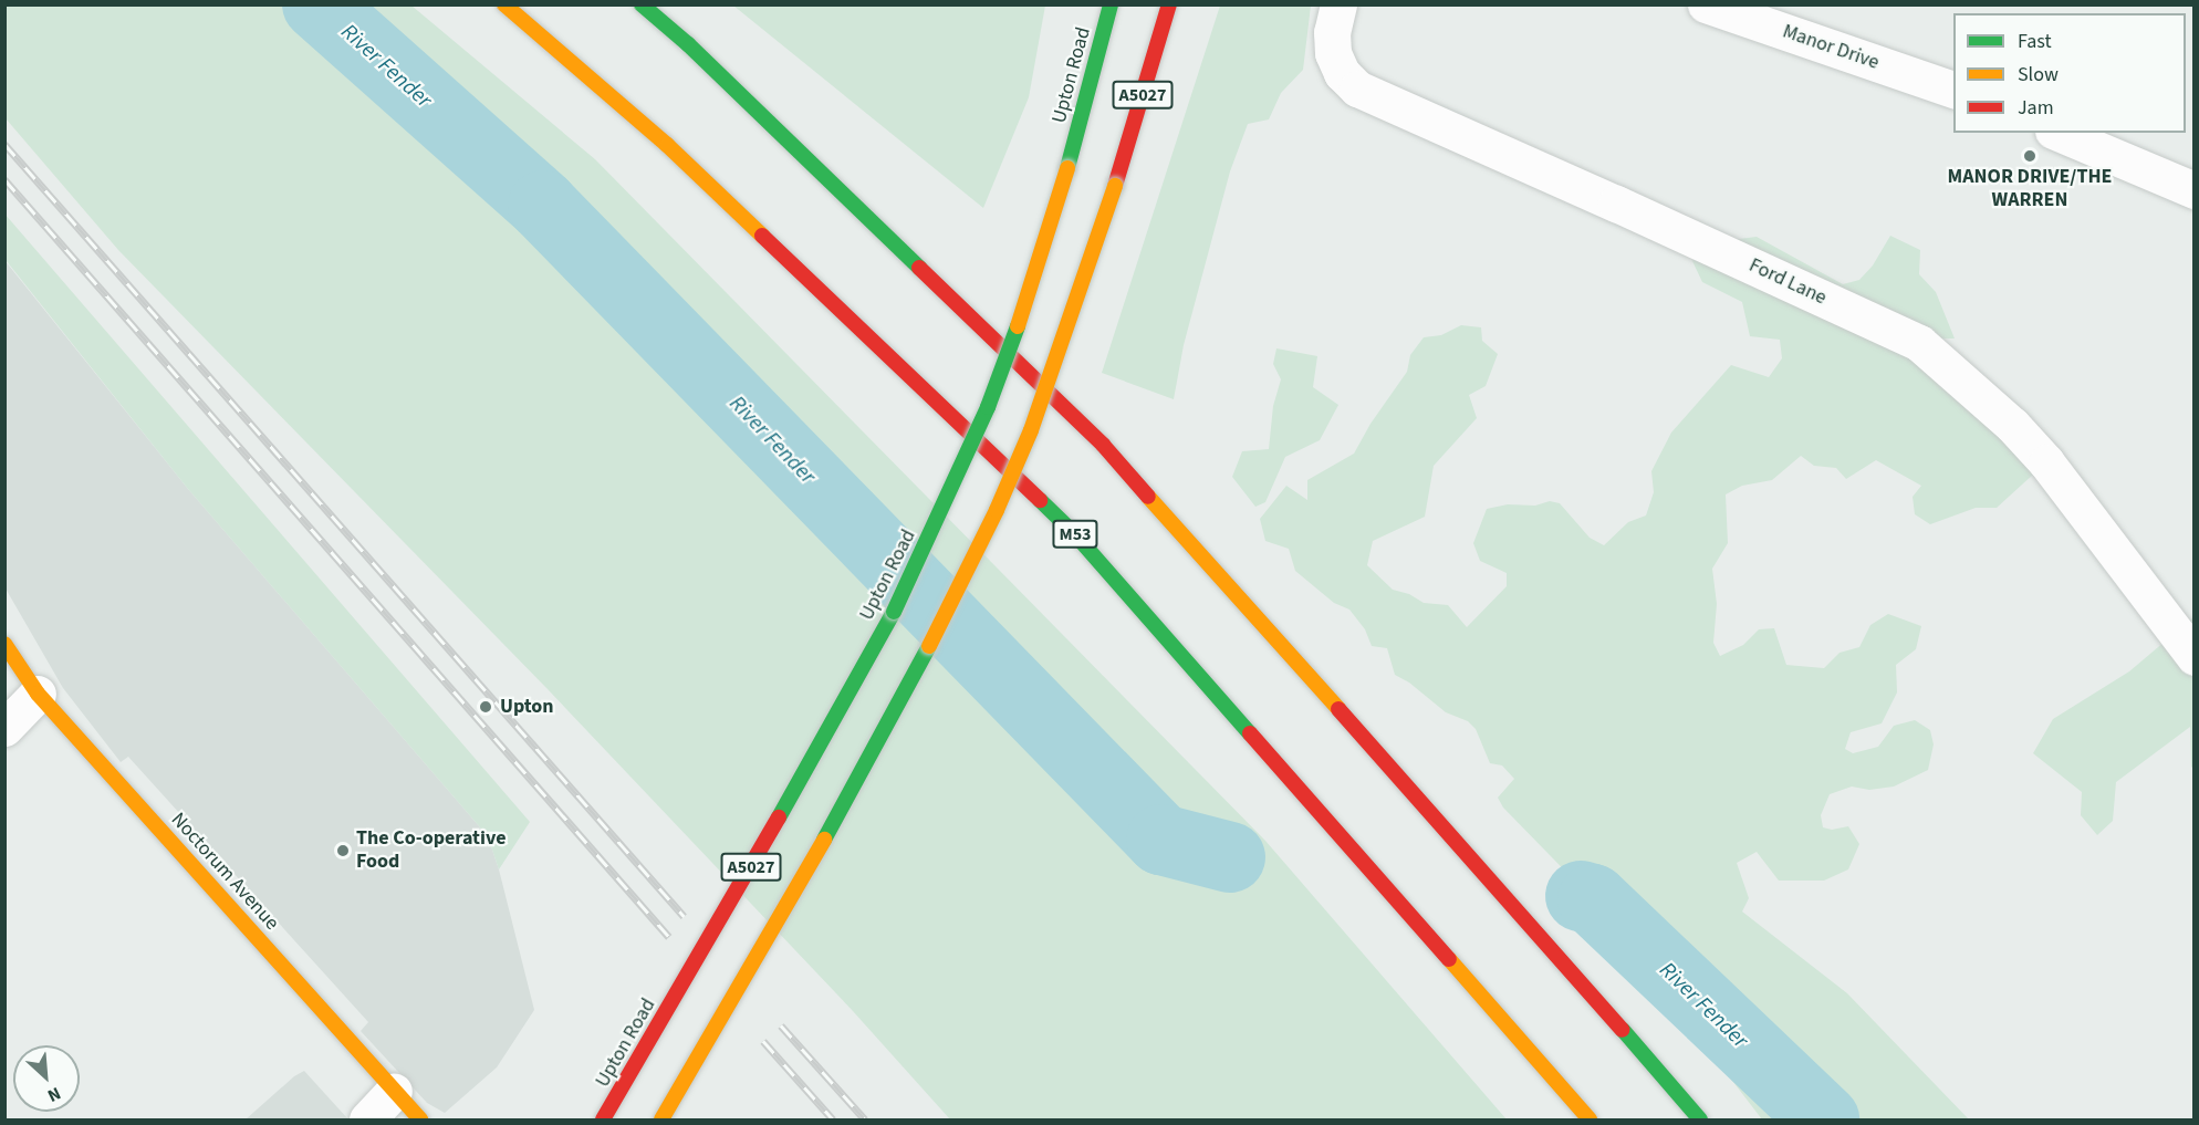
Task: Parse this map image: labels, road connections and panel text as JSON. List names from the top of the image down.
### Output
{
  "streets": {
    "main road": [
      "Upton Road",
      "A5027",
      "M53",
      "Noctorum Avenue"
    ],
    "street": ["Manor Drive", "Ford Lane"]
  },
  "water": ["River Fender"],
  "places": ["MANOR DRIVE/THE WARREN", "Upton", "The Co-operative Food"],
  "legend": ["Fast", "Slow", "Jam"],
  "north": "bottom right"
}
